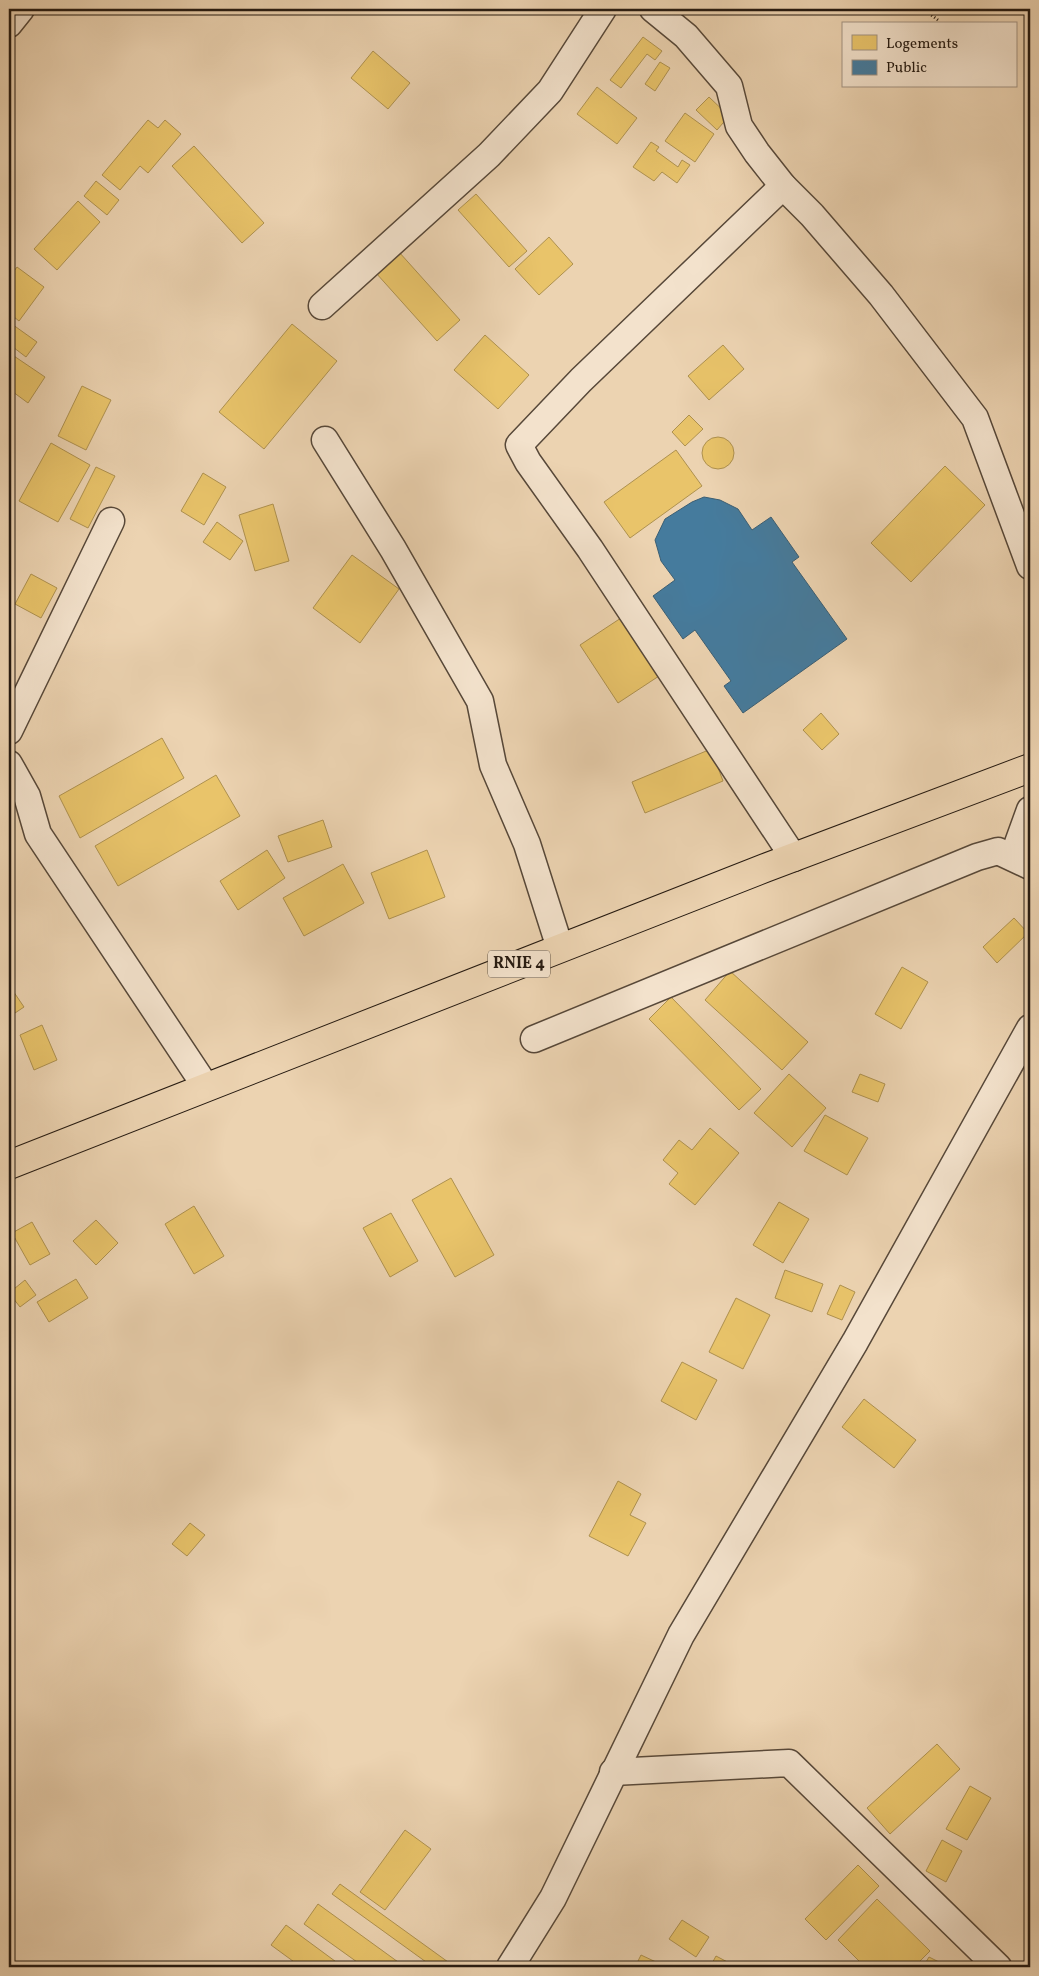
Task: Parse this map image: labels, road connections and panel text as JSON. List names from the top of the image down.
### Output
{
  "streets": {
    "main road": ["RNIE 4"]
  },
  "legend": ["Logements", "Public"]
}
